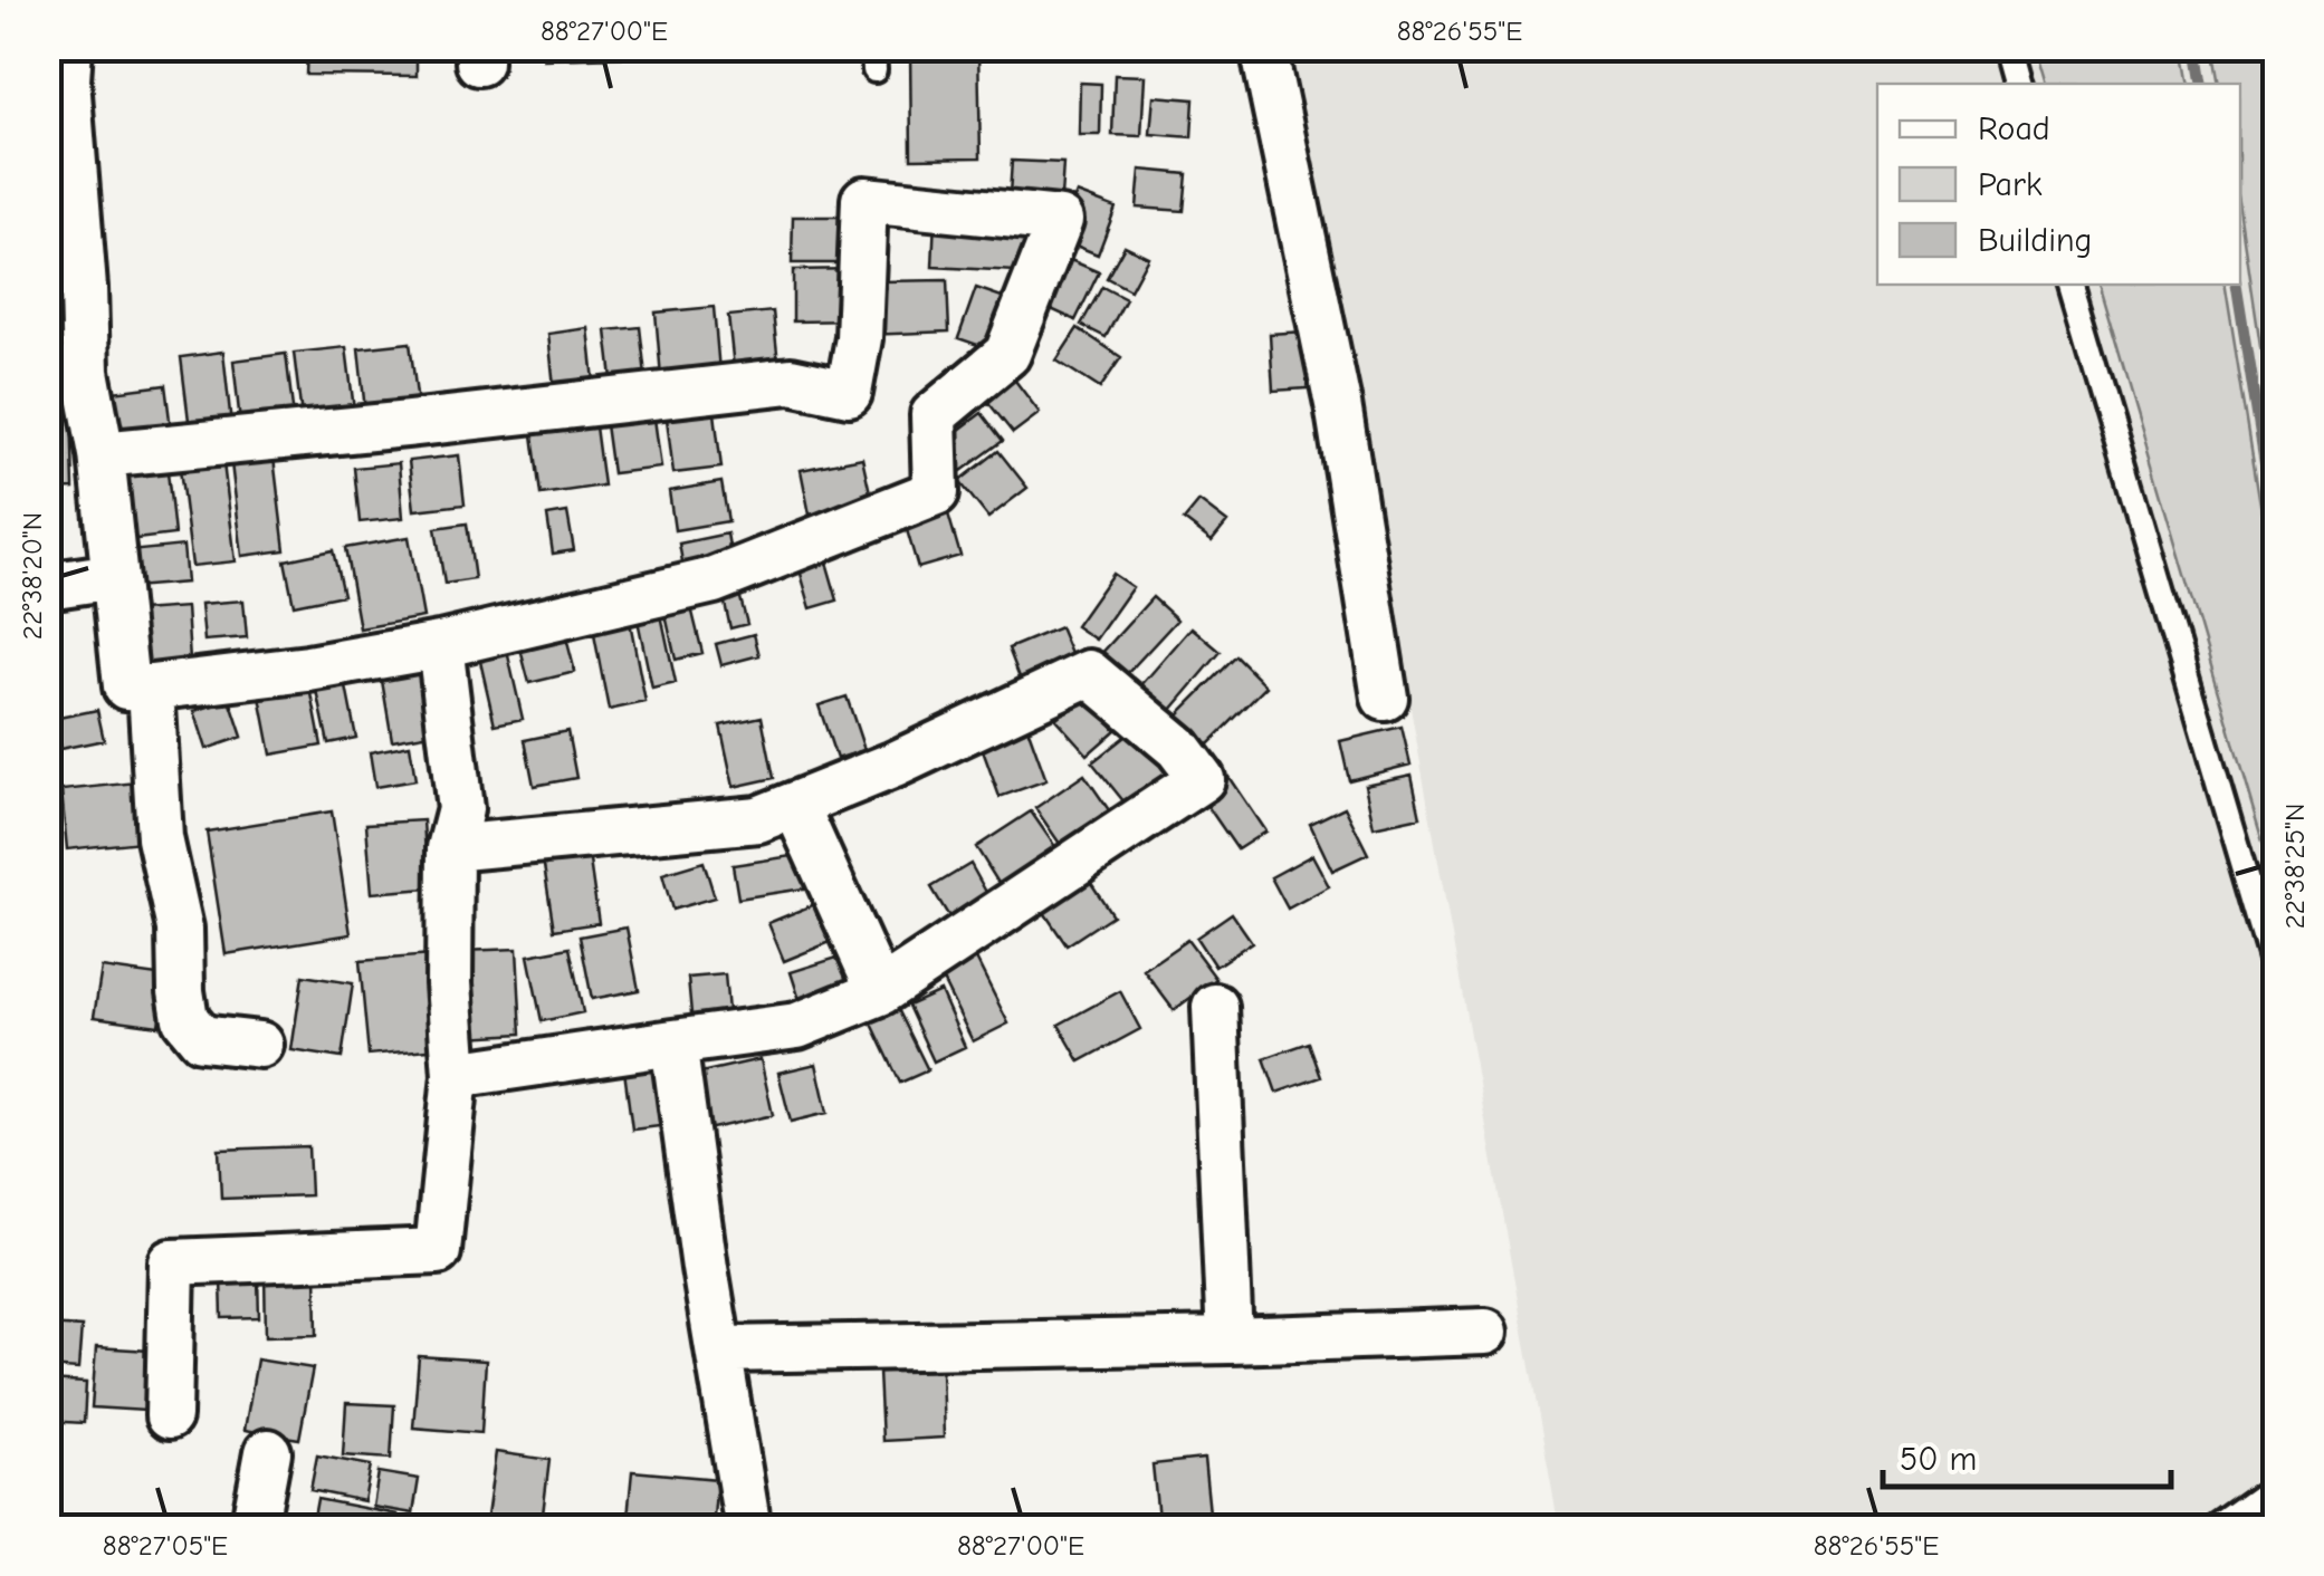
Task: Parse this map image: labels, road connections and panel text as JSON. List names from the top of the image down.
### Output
{
  "legend": ["Road", "Park", "Building"],
  "scale_bar": "50 m",
  "coordinates": [
    "88°27'00\"E",
    "88°26'55\"E",
    "22°38'20\"N",
    "22°38'25\"N",
    "88°27'05\"E"
  ]
}
